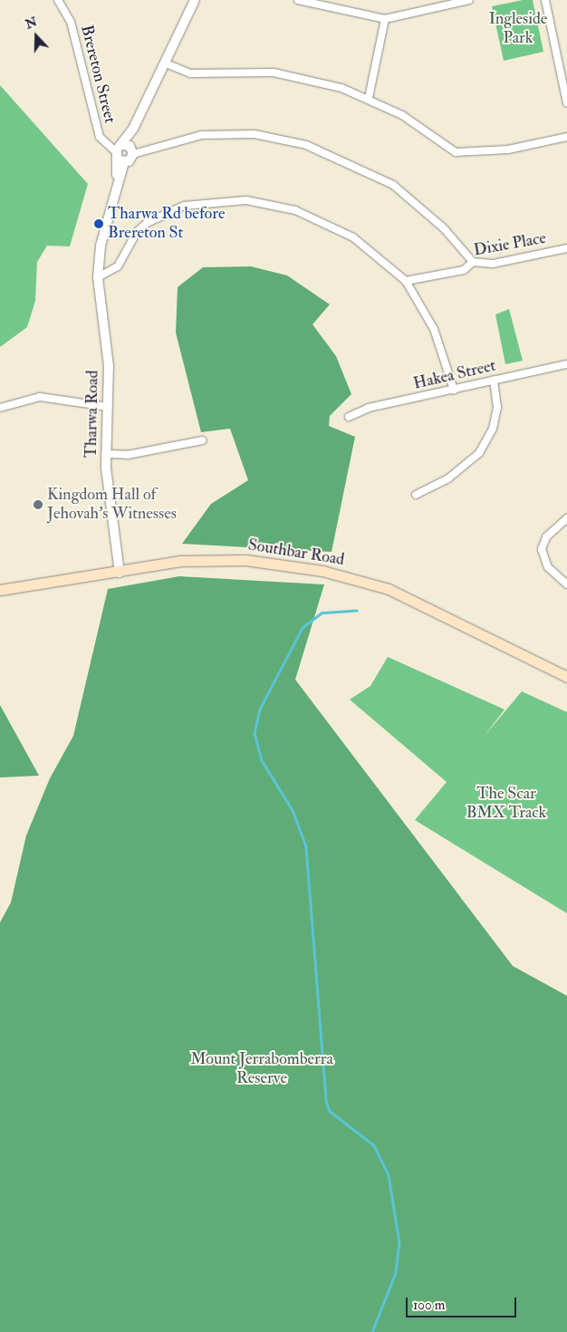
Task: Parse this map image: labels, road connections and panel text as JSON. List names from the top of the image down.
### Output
{
  "streets": {
    "main road": ["Southbar Road"],
    "street": [
      "Brereton Street",
      "Dixie Place",
      "Hakea Street",
      "Tharwa Road"
    ]
  },
  "crossings": [
    ["Brereton Street", "Tharwa Road"],
    ["Tharwa Road", "Southbar Road"]
  ],
  "parks": ["Ingleside Park", "The Scar BMX Track", "Mount Jerrabomberra Reserve"],
  "places": ["Tharwa Rd before Brereton St", "Kingdom Hall of Jehovah's Witnesses"],
  "scale_bar": "100 m",
  "north": "top"
}
